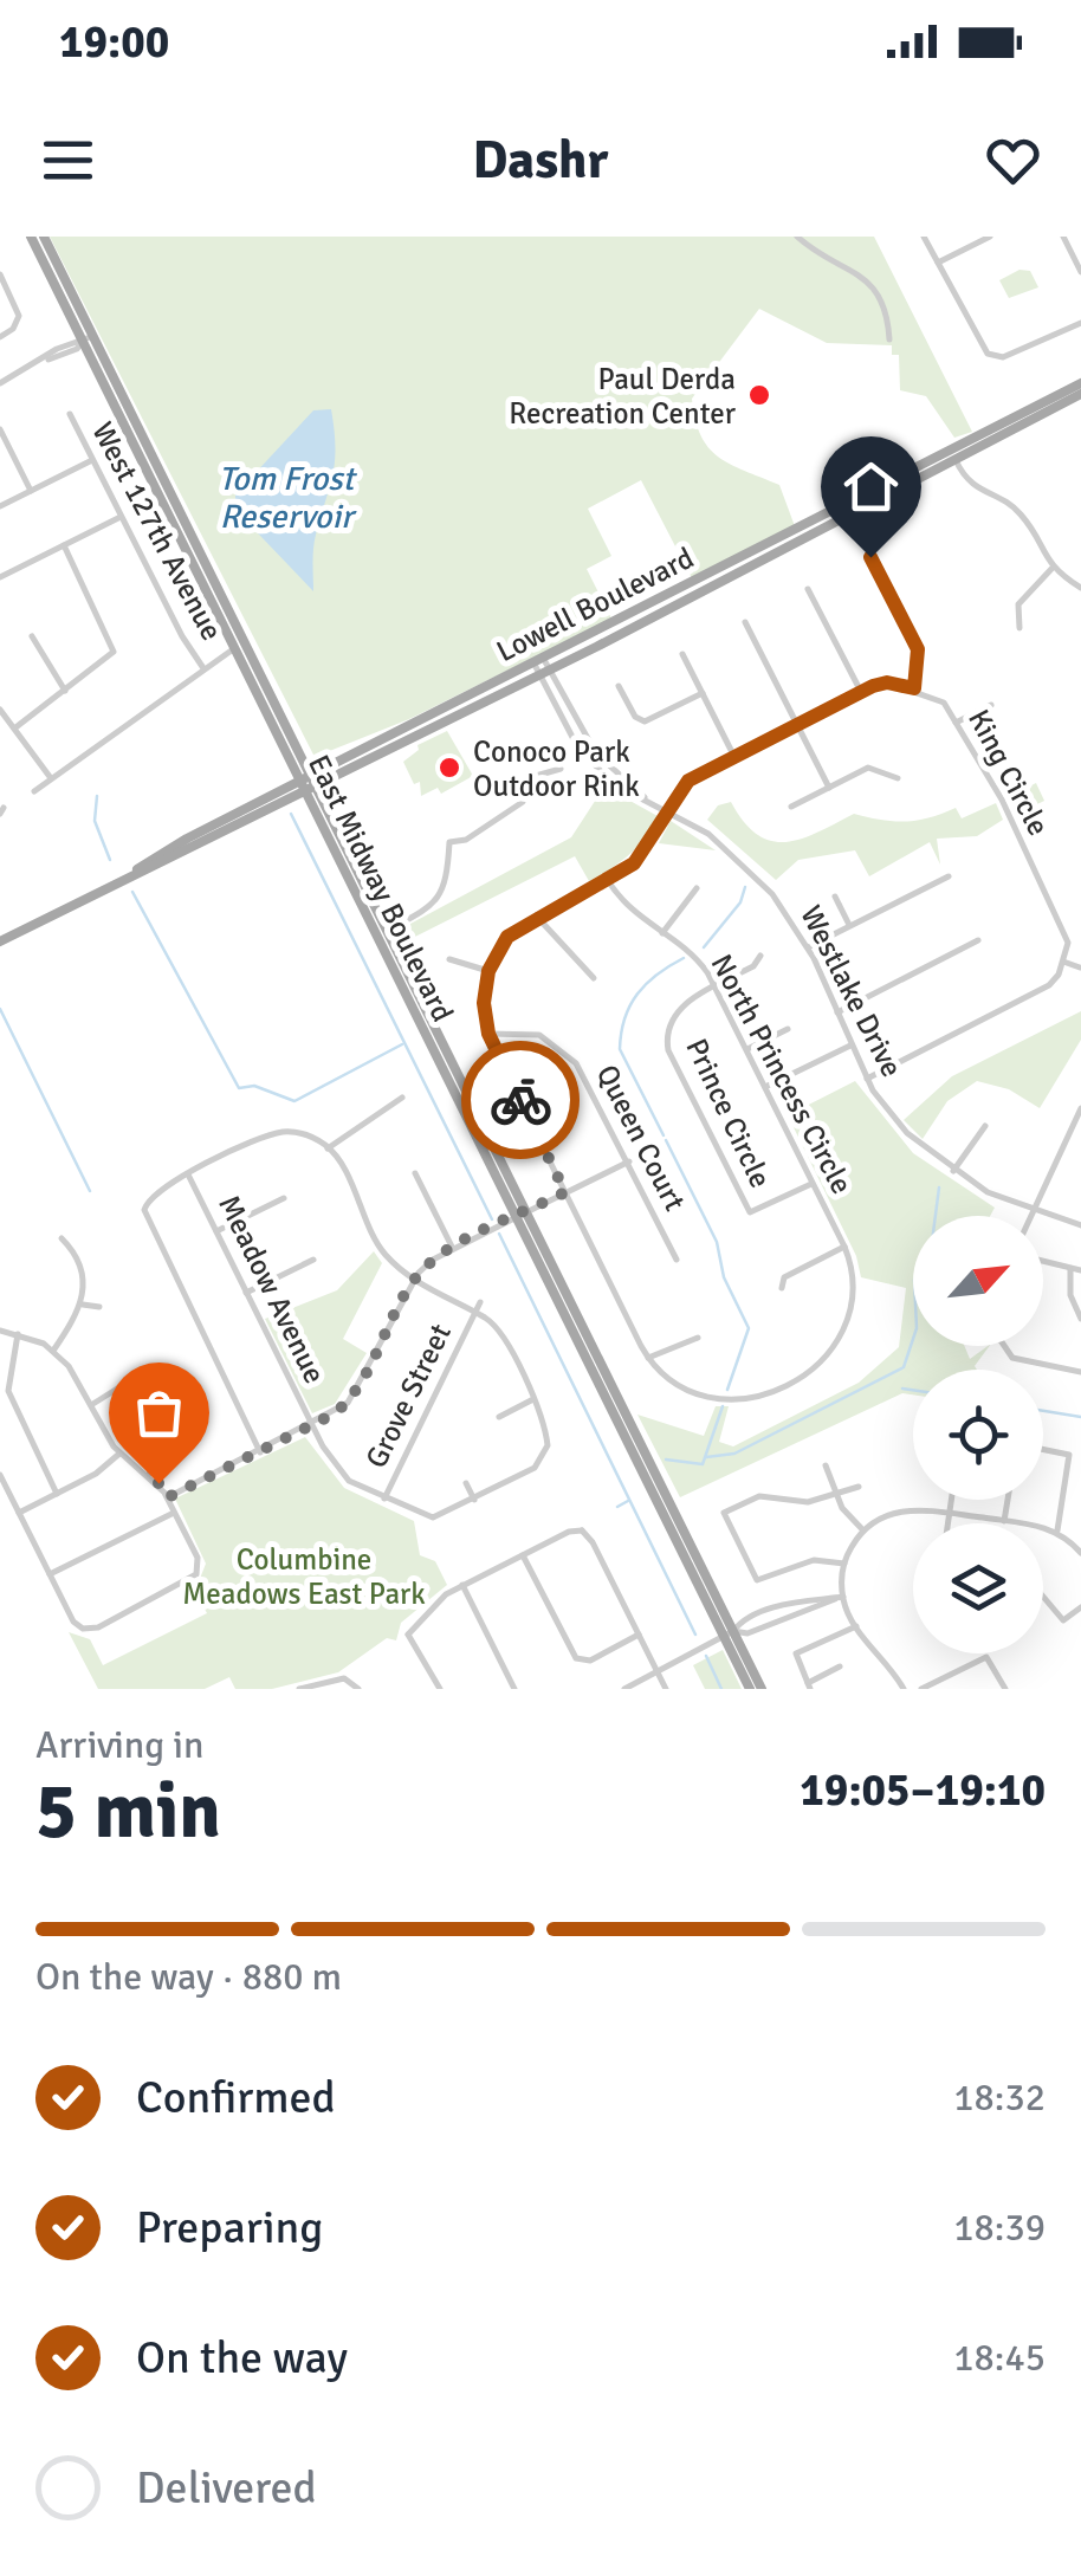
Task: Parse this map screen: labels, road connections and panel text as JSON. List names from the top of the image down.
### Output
{
  "streets": {
    "main road": ["Lowell Boulevard", "East Midway Boulevard"],
    "street": [
      "West 127th Avenue",
      "King Circle",
      "Westlake Drive",
      "North Princess Circle",
      "Prince Circle",
      "Queen Court",
      "Meadow Avenue",
      "Grove Street"
    ]
  },
  "crossings": [
    ["Lowell Boulevard", "East Midway Boulevard"],
    ["Lowell Boulevard", "Westlake Drive"],
    ["North Princess Circle", "Prince Circle"],
    ["Meadow Avenue", "Grove Street"]
  ],
  "water": ["Tom Frost Reservoir"],
  "parks": ["Columbine Meadows East Park"],
  "places": ["Paul Derda Recreation Center", "Conoco Park Outdoor Rink"],
  "north": "top right",
  "page": {
    "status": "19:00",
    "header": "Dashr",
    "heading": ["5 min", "Arriving in", "19:05–19:10"],
    "bar": "On the way · 880 m",
    "list": [
      ["Confirmed", "18:32"],
      ["Preparing", "18:39"],
      ["On the way", "18:45"],
      "Delivered"
    ]
  }
}
